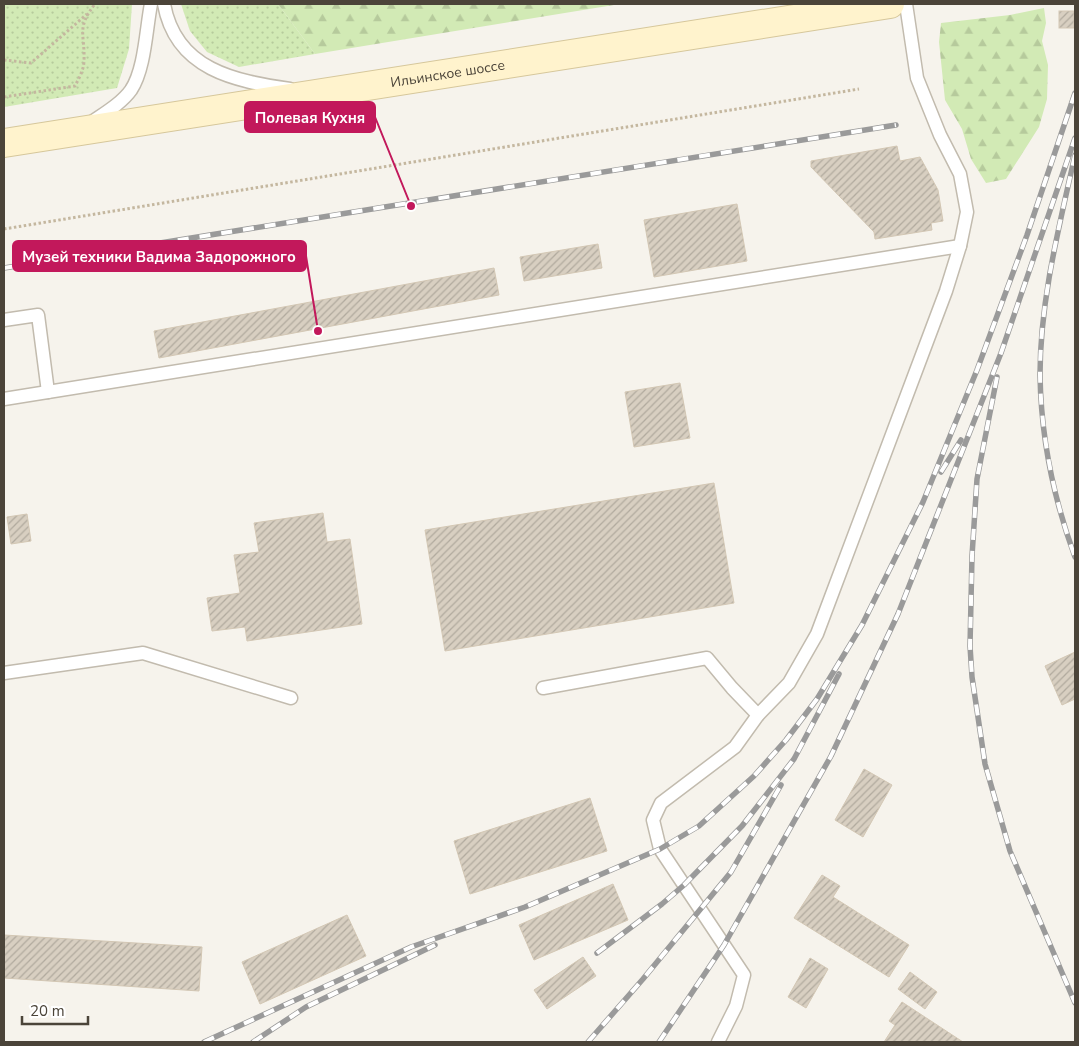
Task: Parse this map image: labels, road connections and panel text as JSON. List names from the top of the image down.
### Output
{
  "streets": {
    "main road": ["Ильинское шоссе"]
  },
  "places": ["Полевая Кухня", "Музей техники Вадима Задорожного"],
  "scale_bar": "20 m"
}
